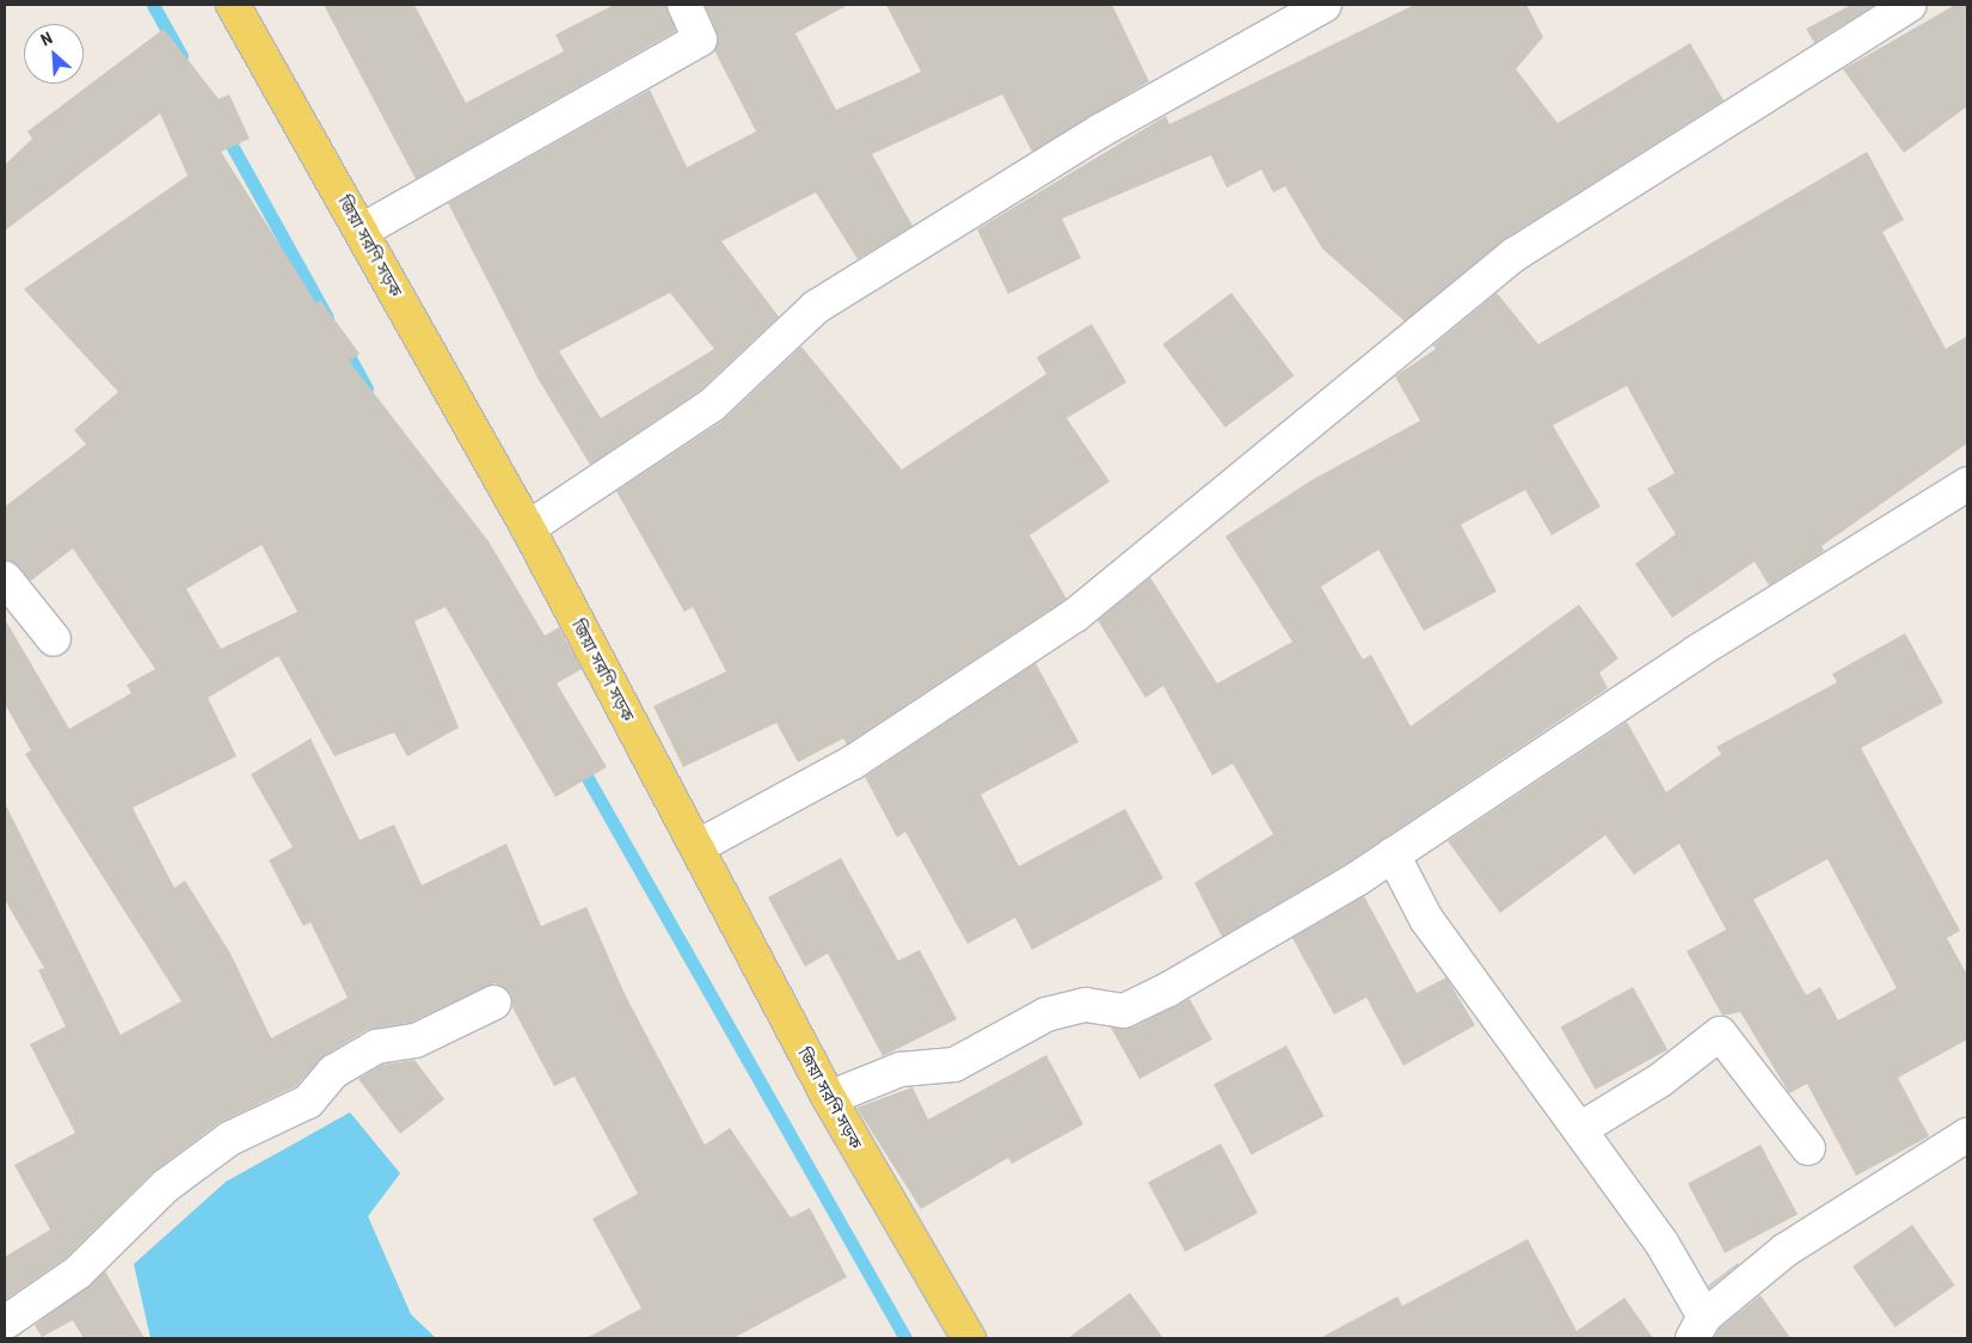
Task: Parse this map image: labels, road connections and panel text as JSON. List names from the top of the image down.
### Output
{
  "streets": {
    "main road": ["জিয়া সরণি সড়ক"]
  },
  "north": "top left"
}
